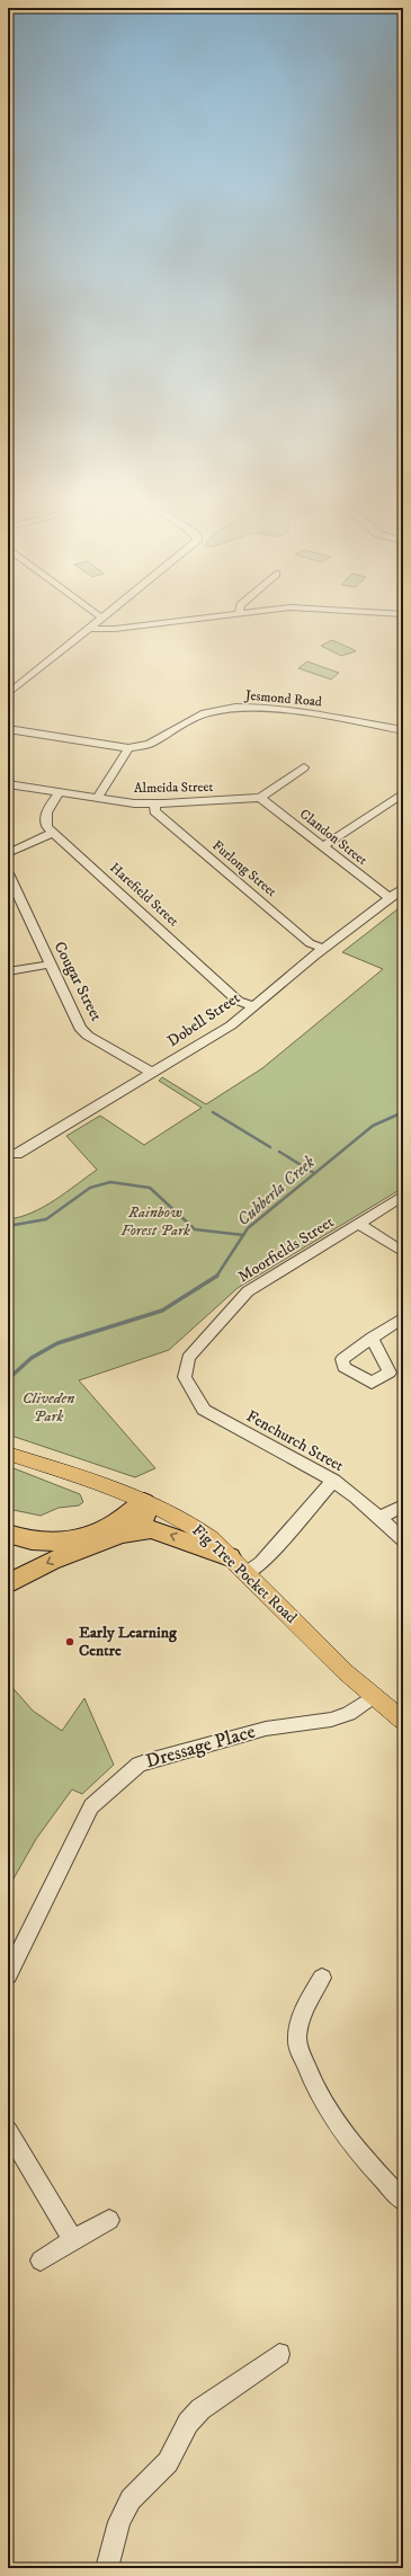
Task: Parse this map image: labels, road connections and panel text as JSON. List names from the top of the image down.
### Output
{
  "streets": {
    "main road": ["Fig Tree Pocket Road"],
    "street": [
      "Jesmond Road",
      "Almeida Street",
      "Clandon Street",
      "Furlong Street",
      "Harefield Street",
      "Cougar Street",
      "Dobell Street",
      "Moorfields Street",
      "Fenchurch Street",
      "Dressage Place"
    ]
  },
  "crossings": [
    ["Almeida Street", "Clandon Street"],
    ["Almeida Street", "Furlong Street"],
    ["Clandon Street", "Dobell Street"],
    ["Furlong Street", "Dobell Street"],
    ["Harefield Street", "Dobell Street"],
    ["Cougar Street", "Dobell Street"],
    ["Moorfields Street", "Fenchurch Street"],
    ["Fig Tree Pocket Road", "Dressage Place"]
  ],
  "water": ["Cubberla Creek"],
  "parks": ["Rainbow Forest Park", "Cliveden Park"],
  "places": ["Early Learning Centre"]
}
